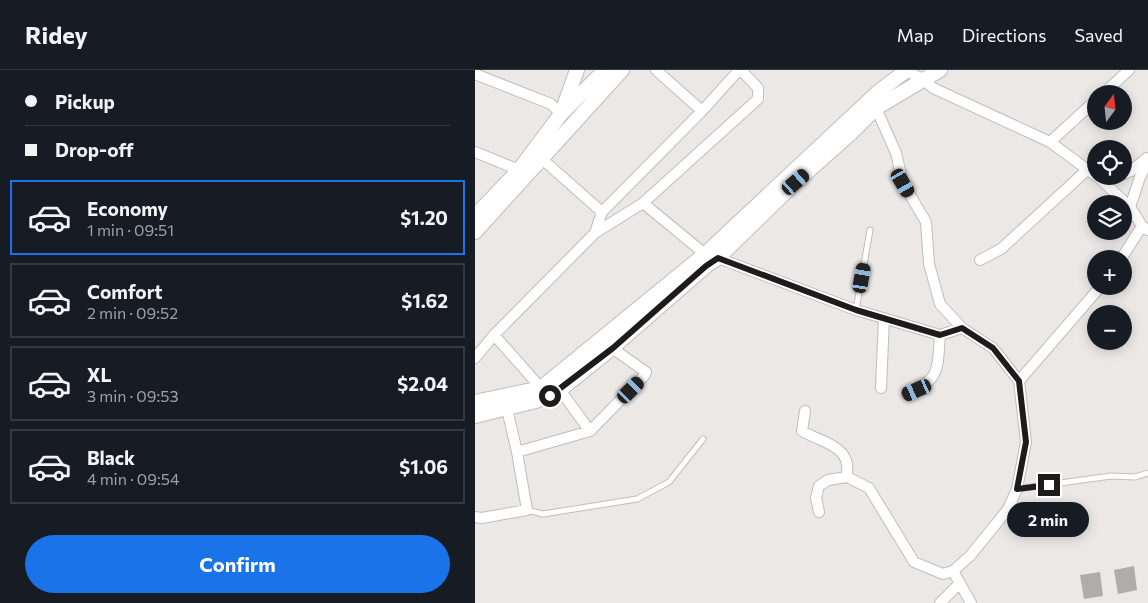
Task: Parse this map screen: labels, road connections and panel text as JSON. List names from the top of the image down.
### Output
{
  "north": "top",
  "page": {
    "header": "Ridey",
    "nav": ["Map", "Directions", "Saved"],
    "banner": ["Pickup", "Drop-off"],
    "map_buttons": ["+", "−"],
    "list": [
      {
        "name": "Economy",
        "note": "1 min · 09:51",
        "value": "$1.20"
      },
      {
        "name": "Comfort",
        "note": "2 min · 09:52",
        "value": "$1.62"
      },
      {
        "name": "XL",
        "note": "3 min · 09:53",
        "value": "$2.04"
      },
      {
        "name": "Black",
        "note": "4 min · 09:54",
        "value": "$1.06"
      }
    ],
    "bubble": "2 min",
    "buttons": "Confirm"
  }
}
